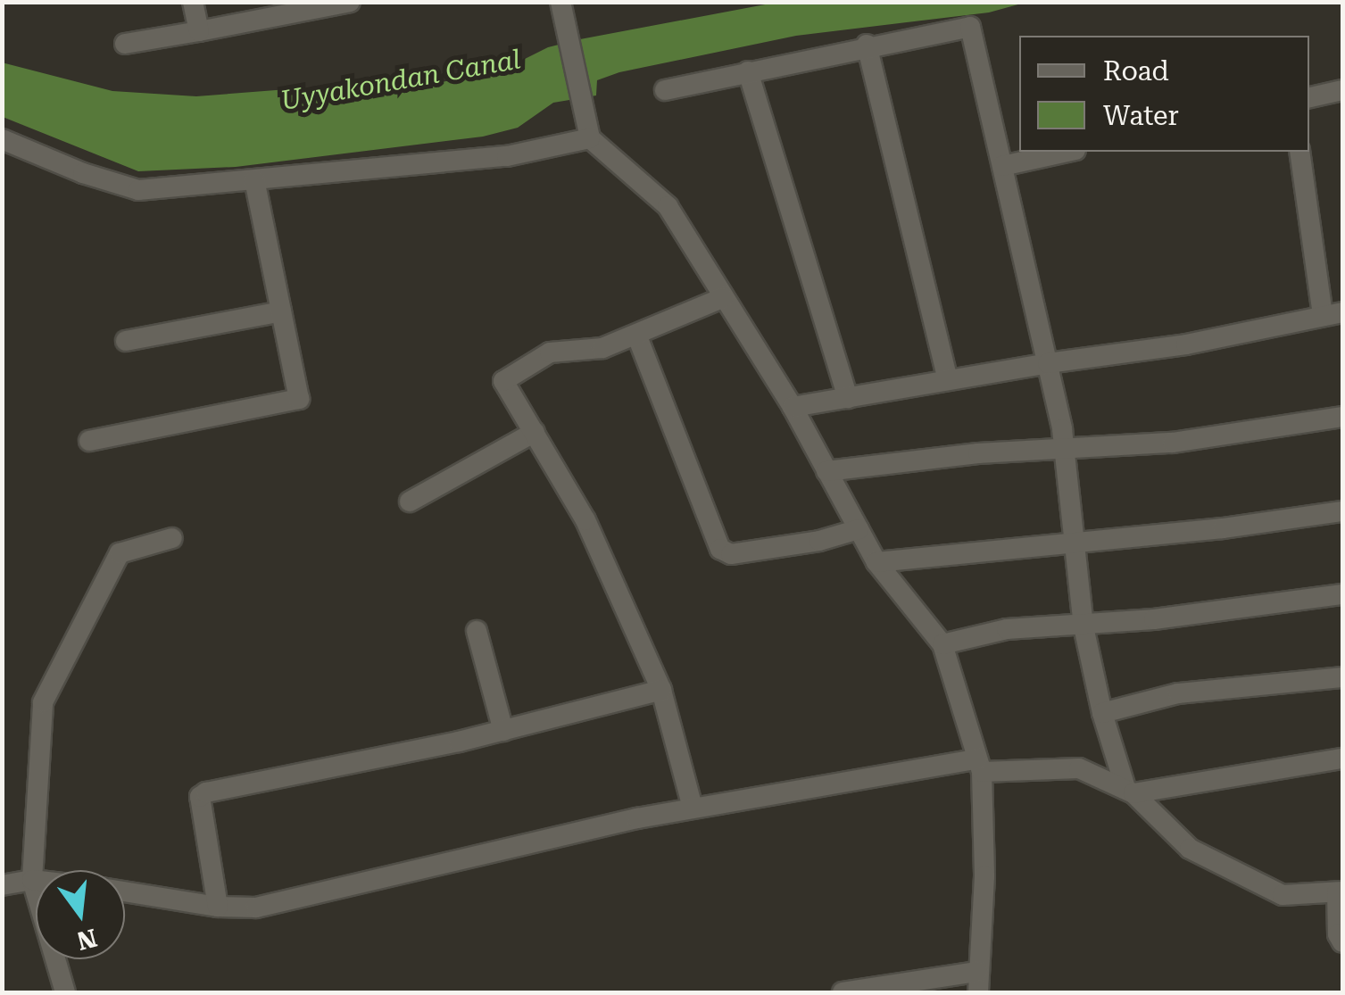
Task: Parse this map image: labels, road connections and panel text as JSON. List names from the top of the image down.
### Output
{
  "water": ["Uyyakondan Canal"],
  "legend": ["Road", "Water"],
  "north": "bottom"
}
